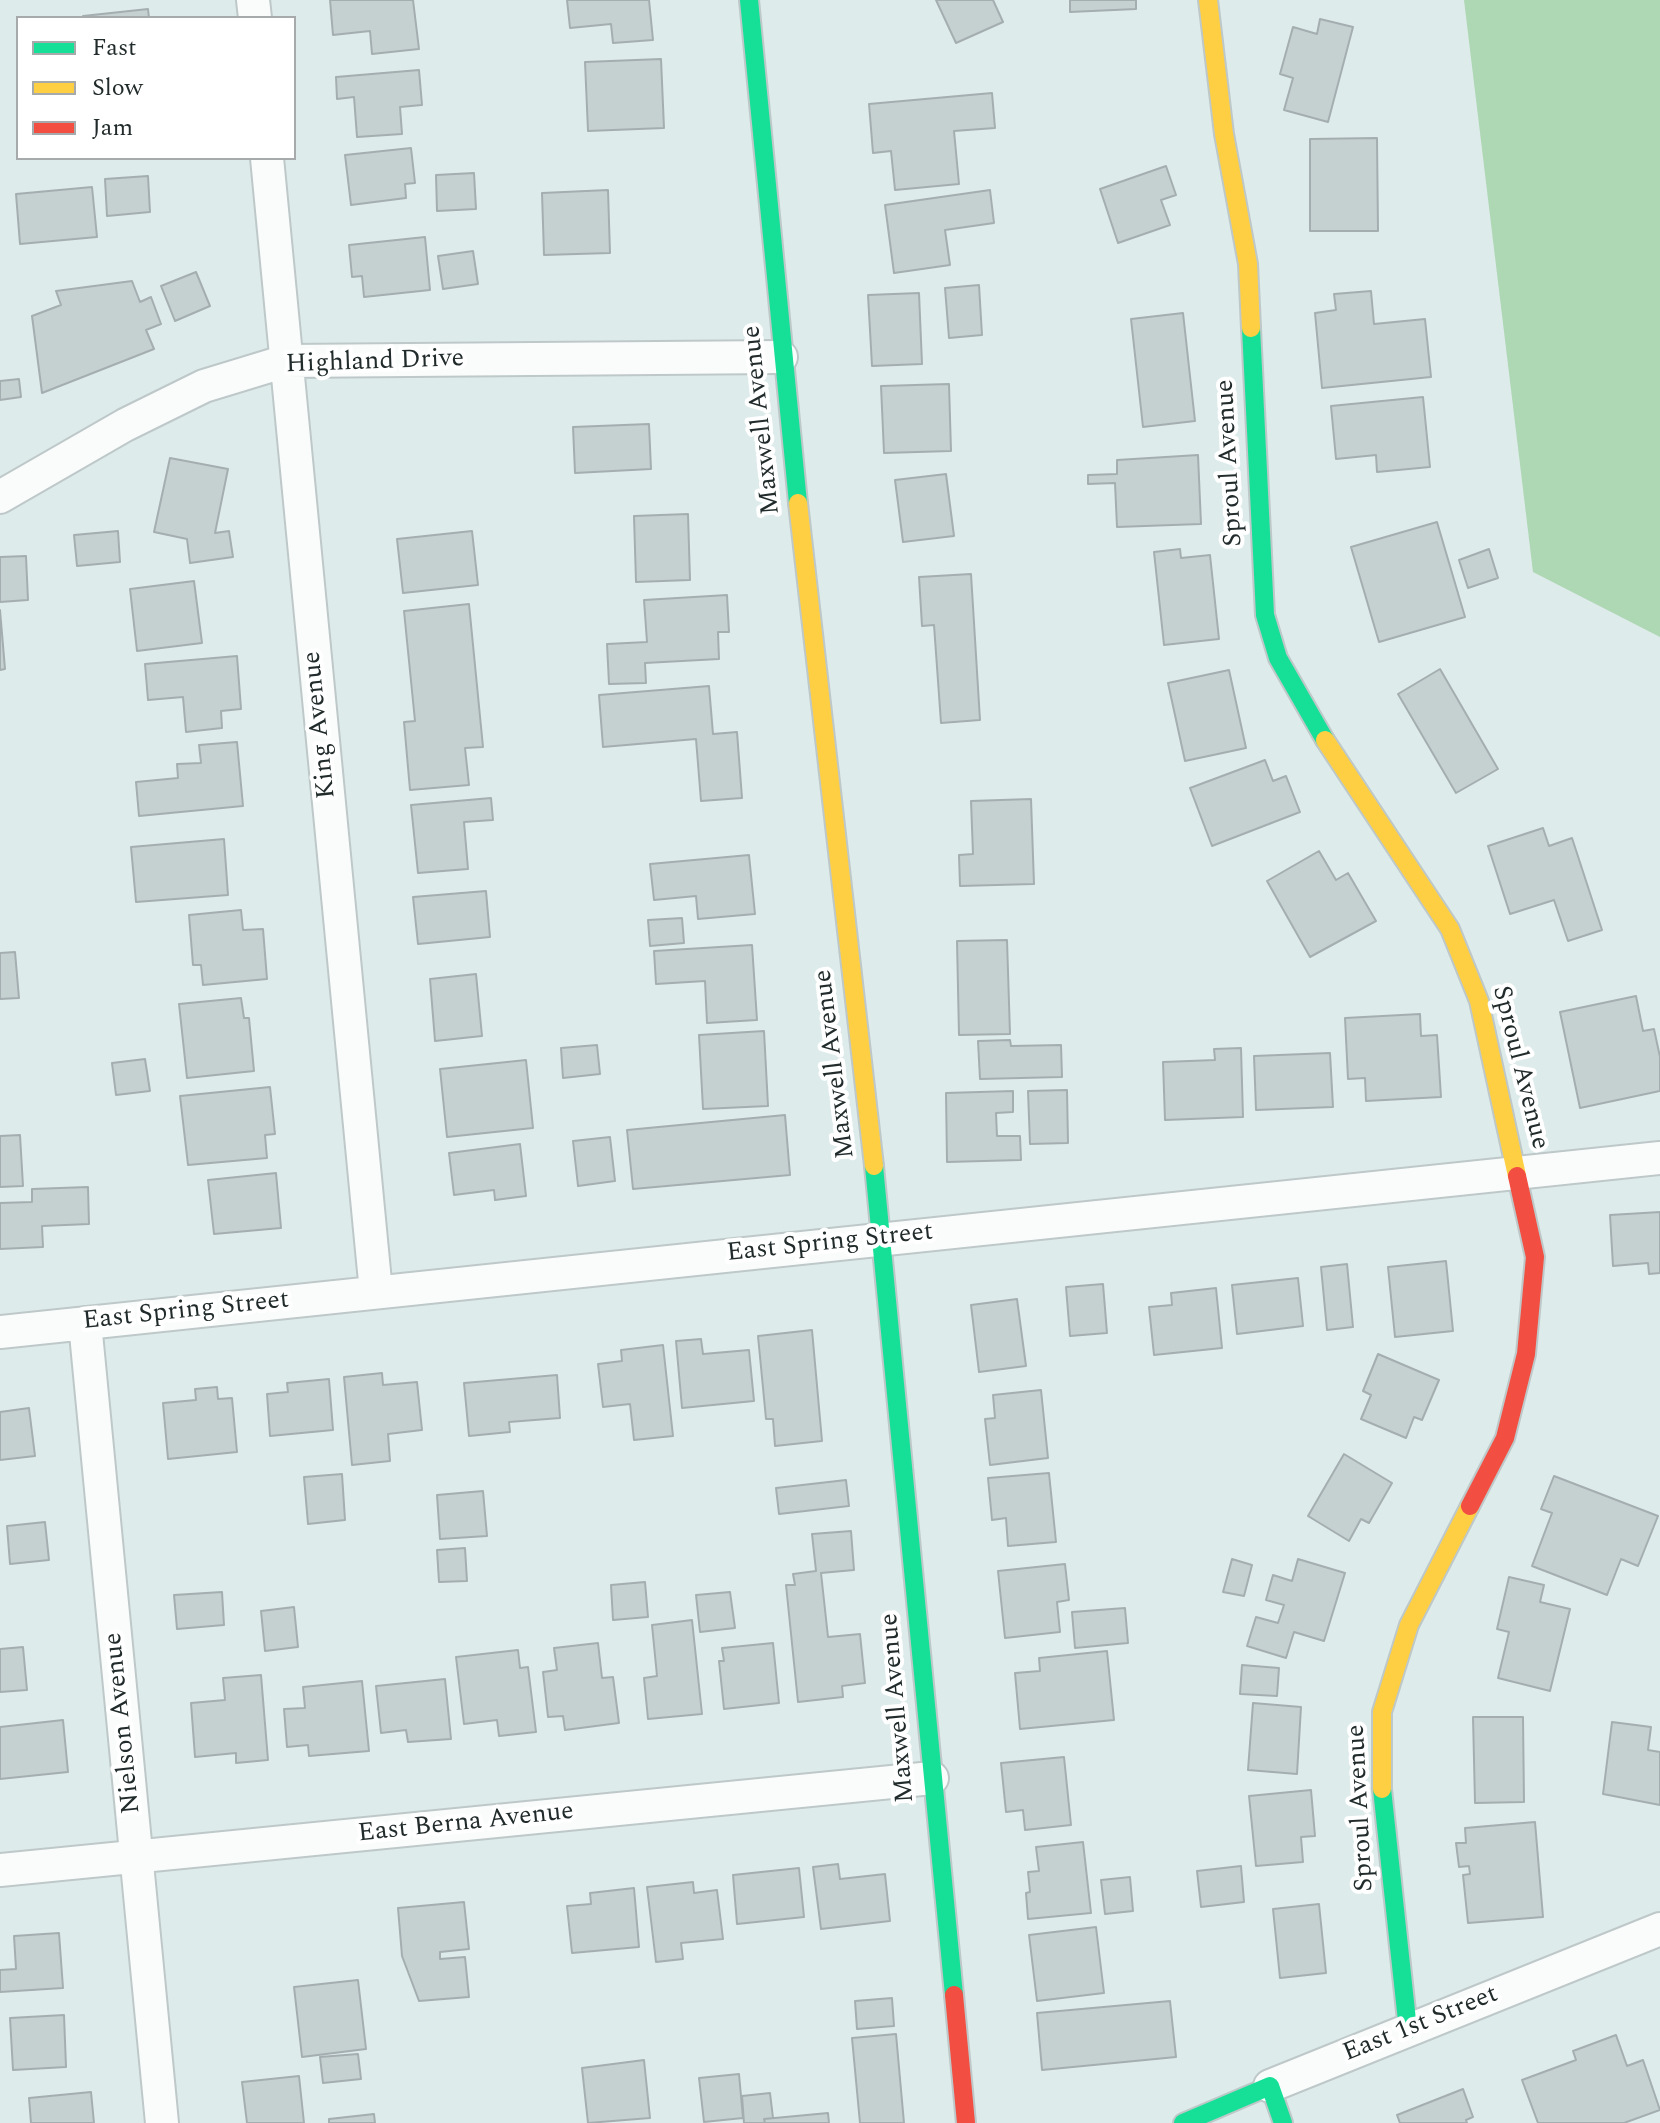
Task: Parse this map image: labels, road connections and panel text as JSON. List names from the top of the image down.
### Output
{
  "streets": {
    "street": [
      "Highland Drive",
      "Maxwell Avenue",
      "Sproul Avenue",
      "King Avenue",
      "East Spring Street",
      "Nielson Avenue",
      "East Berna Avenue",
      "East 1st Street"
    ]
  },
  "crossings": [
    ["Highland Drive", "Maxwell Avenue"],
    ["Highland Drive", "King Avenue"],
    ["Maxwell Avenue", "East Spring Street"],
    ["Maxwell Avenue", "East Berna Avenue"],
    ["Sproul Avenue", "East Spring Street"],
    ["Sproul Avenue", "East 1st Street"],
    ["King Avenue", "East Spring Street"],
    ["East Spring Street", "Nielson Avenue"],
    ["Nielson Avenue", "East Berna Avenue"]
  ],
  "legend": ["Fast", "Slow", "Jam"]
}
